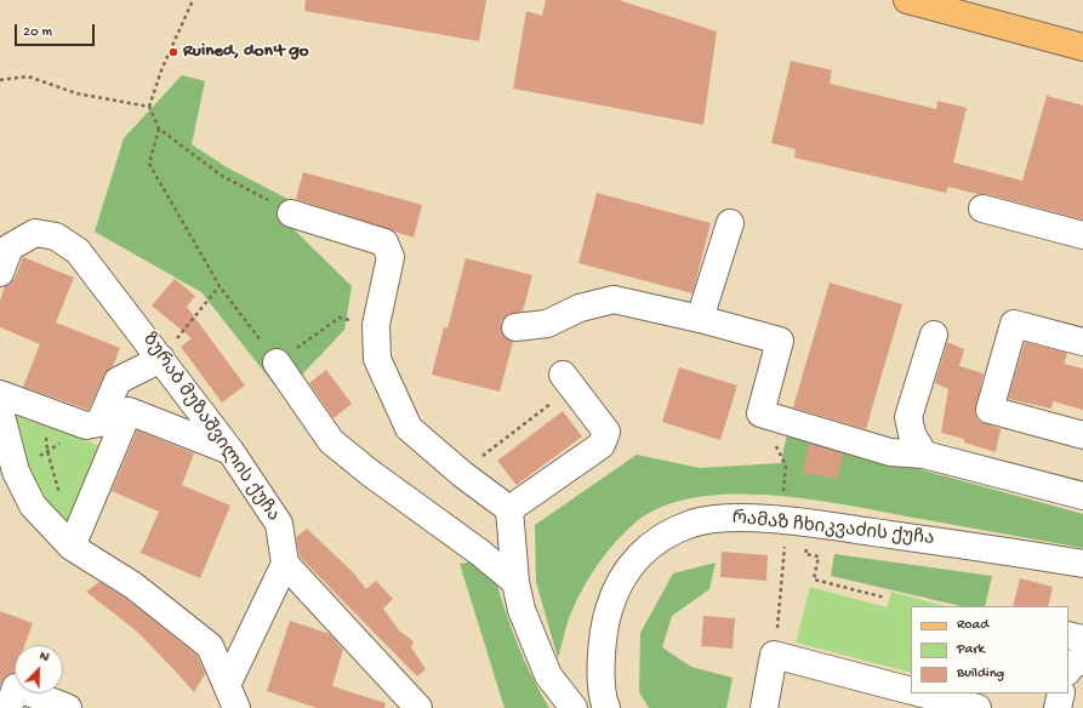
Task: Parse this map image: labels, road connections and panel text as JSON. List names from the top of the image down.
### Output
{
  "streets": {
    "street": ["ზურაბ მუზაშვილის ქუჩა", "რამაზ ჩხიკვაძის ქუჩა"]
  },
  "places": ["Ruined, don't go"],
  "legend": ["Road", "Park", "Building"],
  "scale_bar": "20 m",
  "north": "top right"
}
